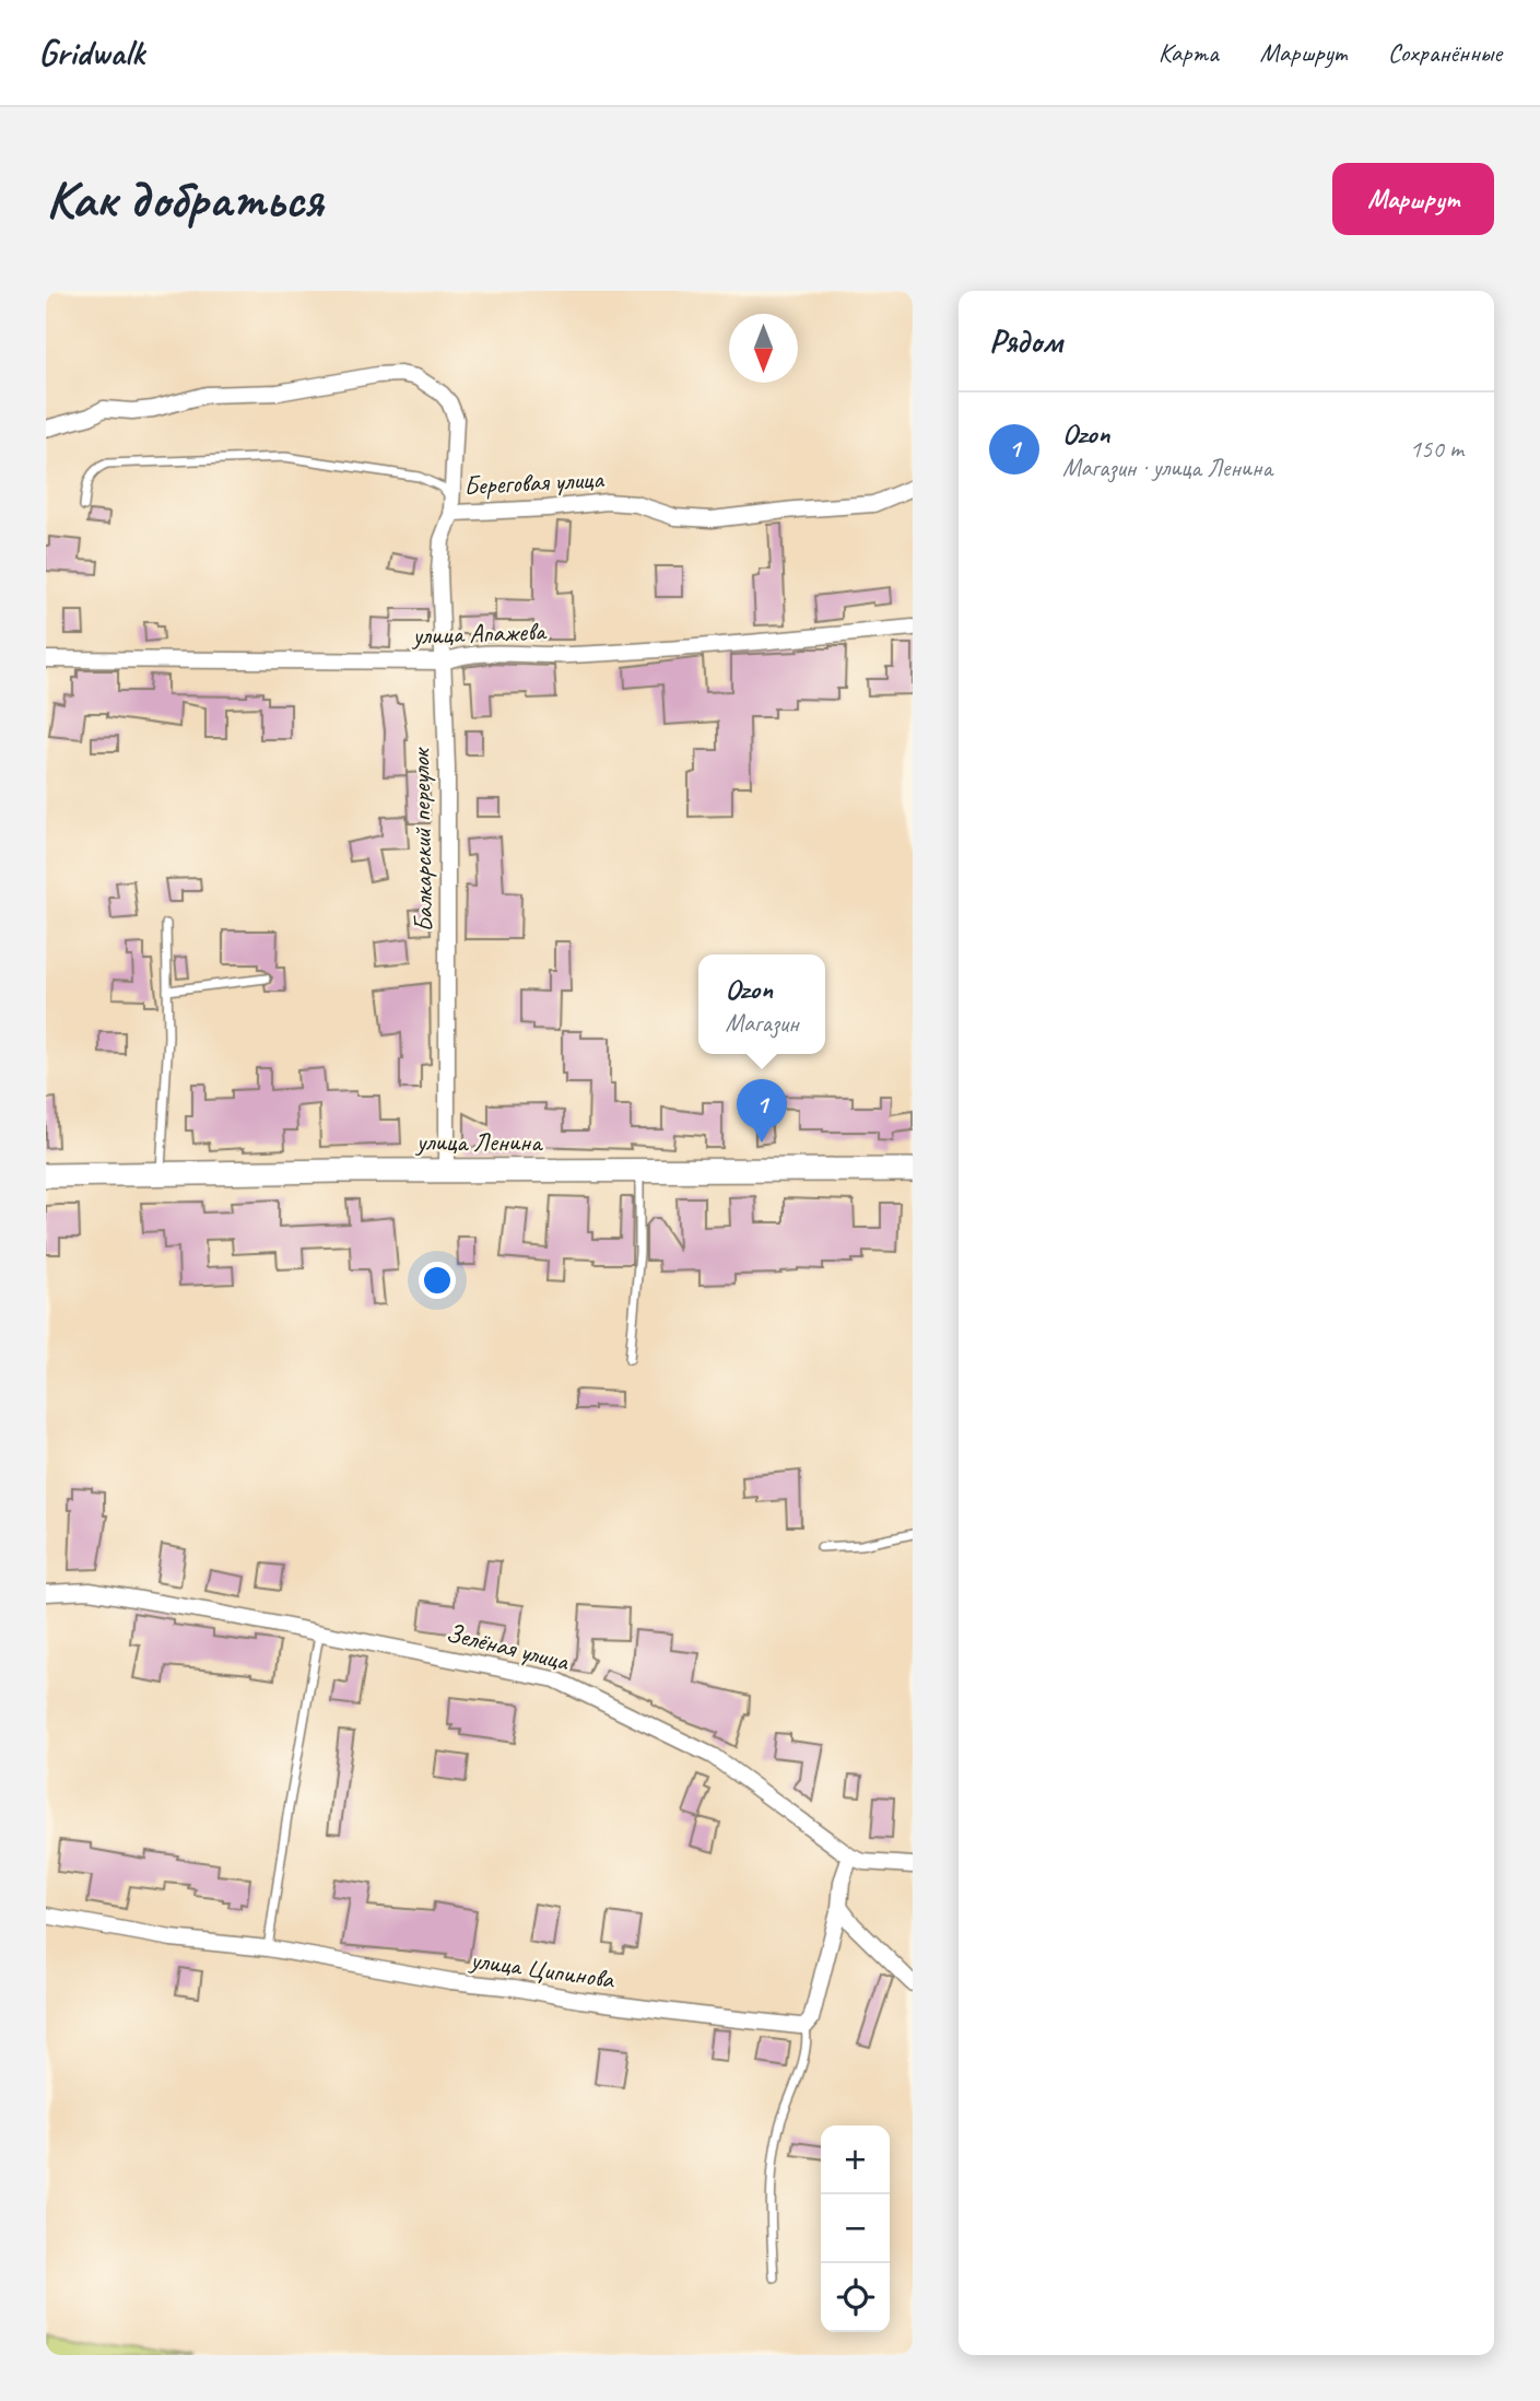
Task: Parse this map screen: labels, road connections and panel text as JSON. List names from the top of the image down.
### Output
{
  "streets": {
    "street": [
      "Береговая улица",
      "улица Апажева",
      "Балкарский переулок",
      "улица Ленина",
      "Зелёная улица",
      "улица Ципинова"
    ]
  },
  "crossings": [
    ["Береговая улица", "Балкарский переулок"],
    ["улица Апажева", "Балкарский переулок"],
    ["Балкарский переулок", "улица Ленина"]
  ],
  "north": "bottom",
  "page": {
    "header": "Gridwalk",
    "nav": ["Карта", "Маршрут", "Сохранённые"],
    "buttons": "Маршрут",
    "title": "Как добраться",
    "heading": "Рядом",
    "list": [
      {
        "mark": "1",
        "name": "Ozon",
        "note": "Магазин · улица Ленина",
        "value": "150 m"
      }
    ],
    "popup": ["Ozon", "Магазин"],
    "pins": "1",
    "map_buttons": ["+", "−"]
  }
}
